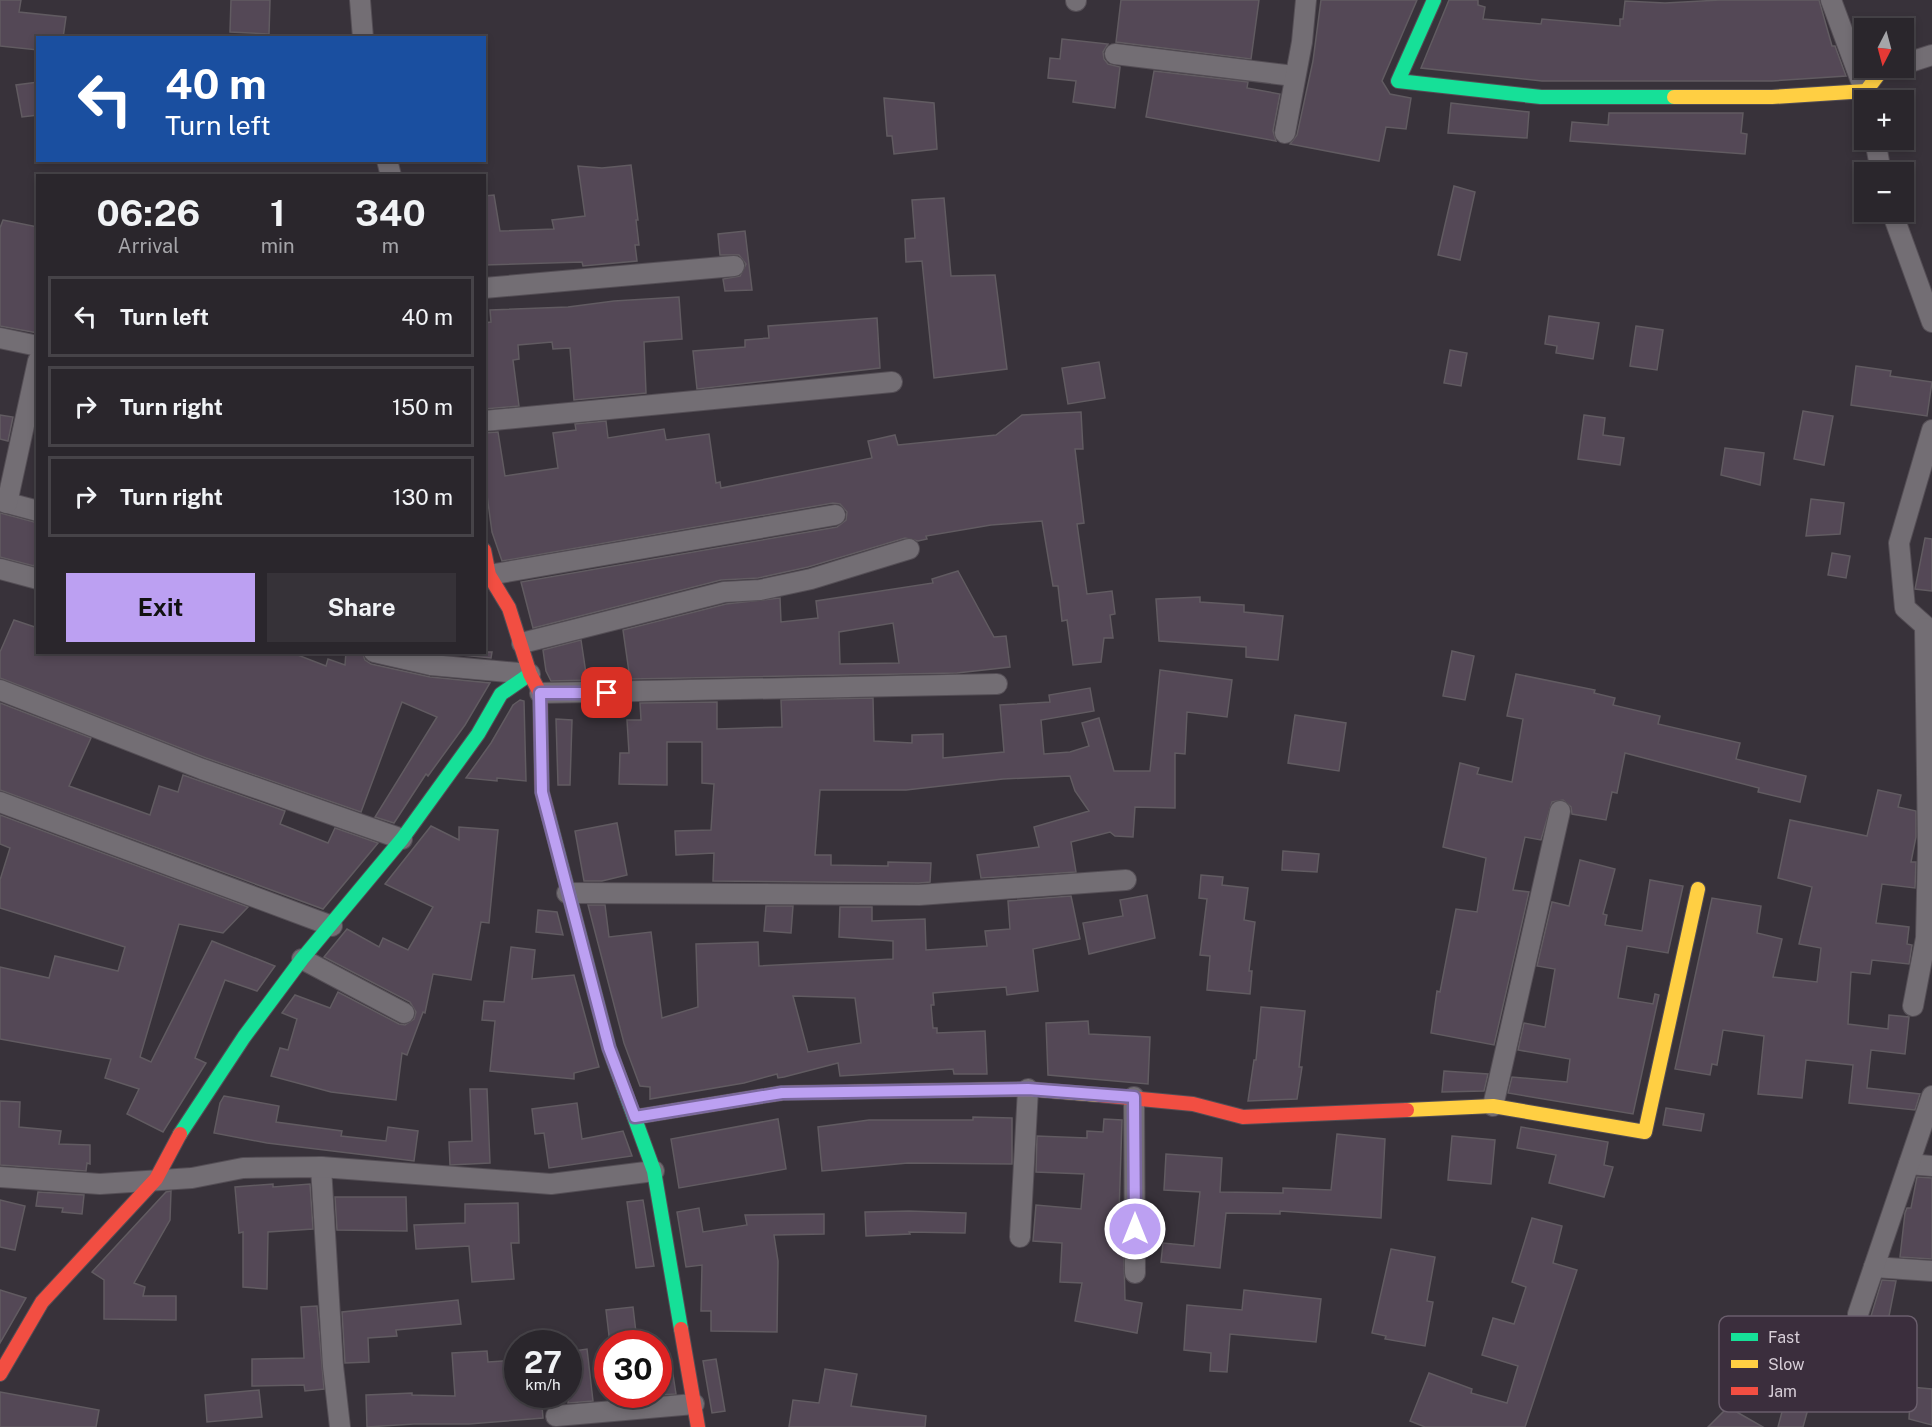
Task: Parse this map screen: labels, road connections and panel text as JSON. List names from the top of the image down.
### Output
{
  "legend": ["Fast", "Slow", "Jam"],
  "north": "bottom",
  "page": {
    "map_buttons": ["+", "−"],
    "turn": ["40 m", "Turn left"],
    "eta": [
      "06:26",
      "Arrival",
      "1",
      "min",
      "340",
      "m"
    ],
    "list": [
      {
        "name": "Turn left",
        "value": "40 m"
      },
      {
        "name": "Turn right",
        "value": "150 m"
      },
      {
        "name": "Turn right",
        "value": "130 m"
      }
    ],
    "buttons": ["Exit", "Share"],
    "speed": "27 km/h",
    "limit": "30"
  }
}
